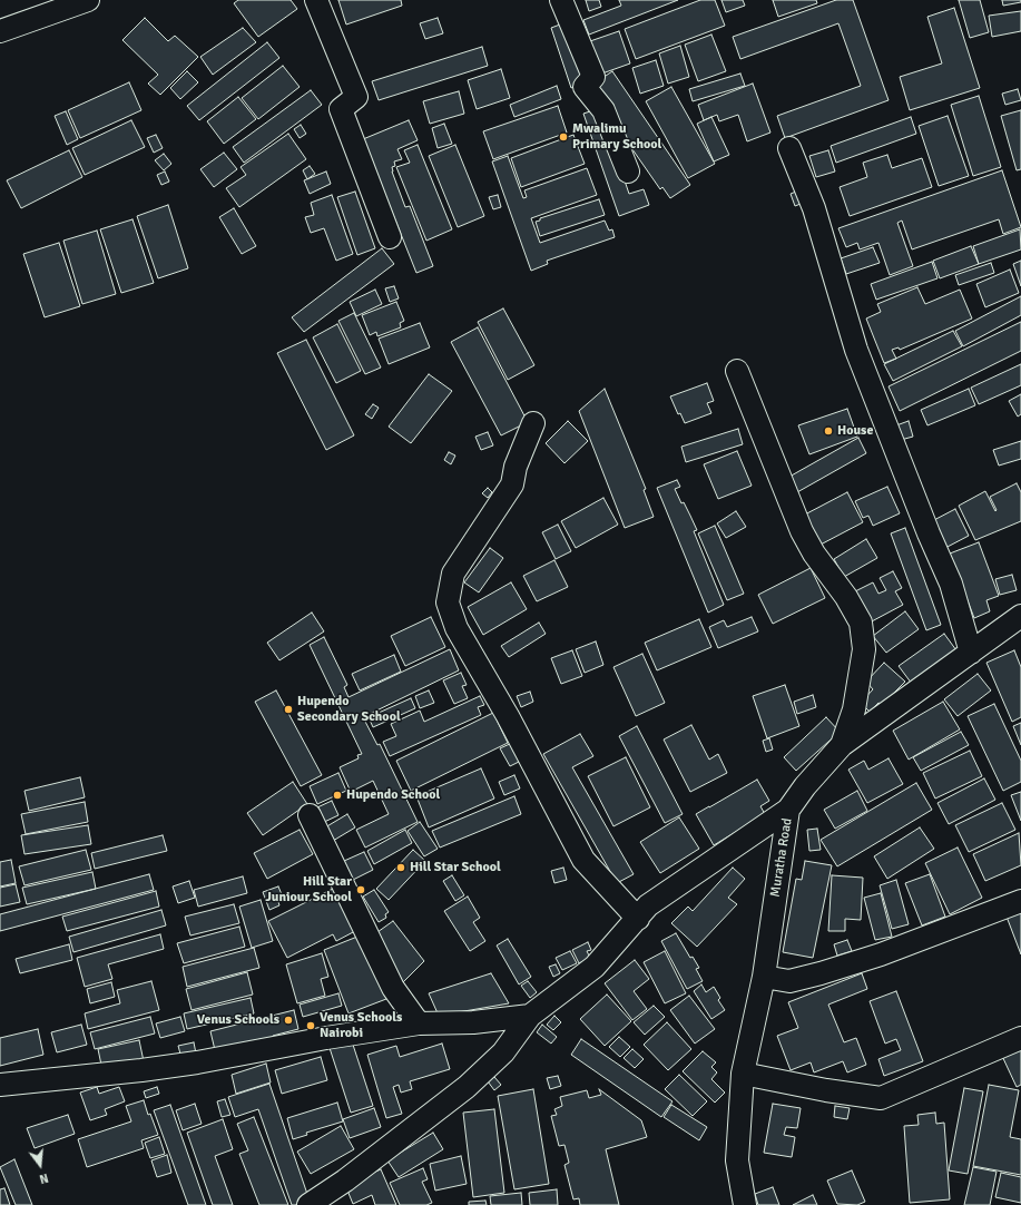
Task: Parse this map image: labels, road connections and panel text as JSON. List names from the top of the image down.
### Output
{
  "streets": {
    "street": ["Muratha Road"]
  },
  "places": [
    "Mwalimu Primary School",
    "House",
    "Hupendo Secondary School",
    "Hupendo School",
    "Hill Star School",
    "Hill Star Juniour School",
    "Venus Schools",
    "Venus Schools Nairobi"
  ],
  "north": "bottom"
}
